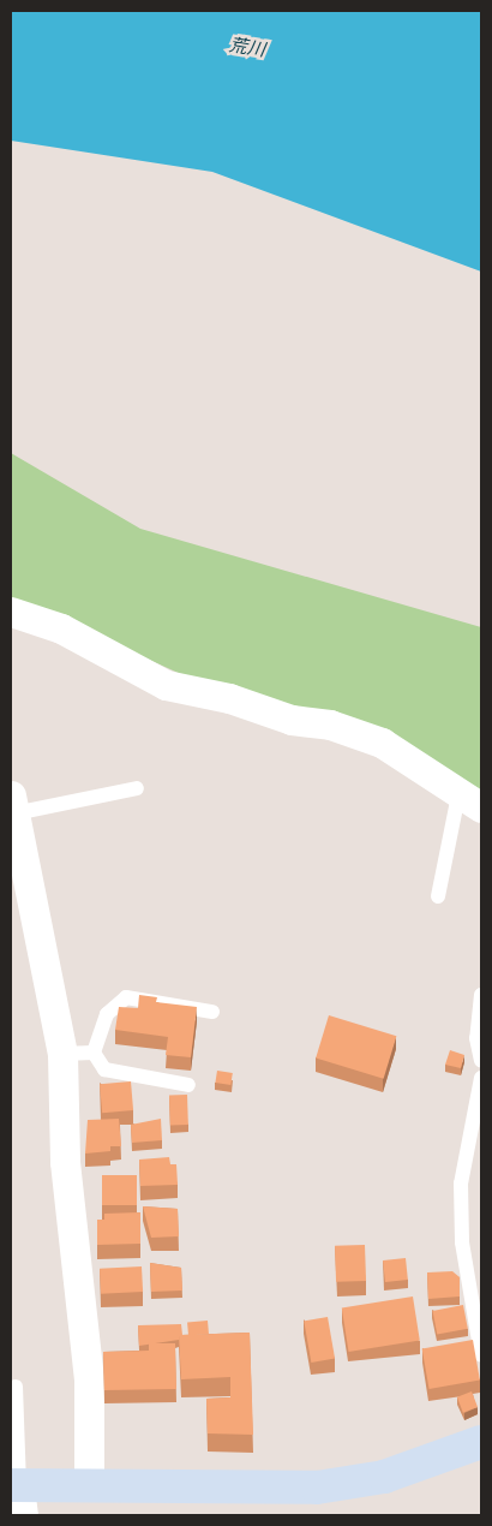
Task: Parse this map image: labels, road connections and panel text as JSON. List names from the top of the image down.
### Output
{
  "water": ["荒川"]
}
